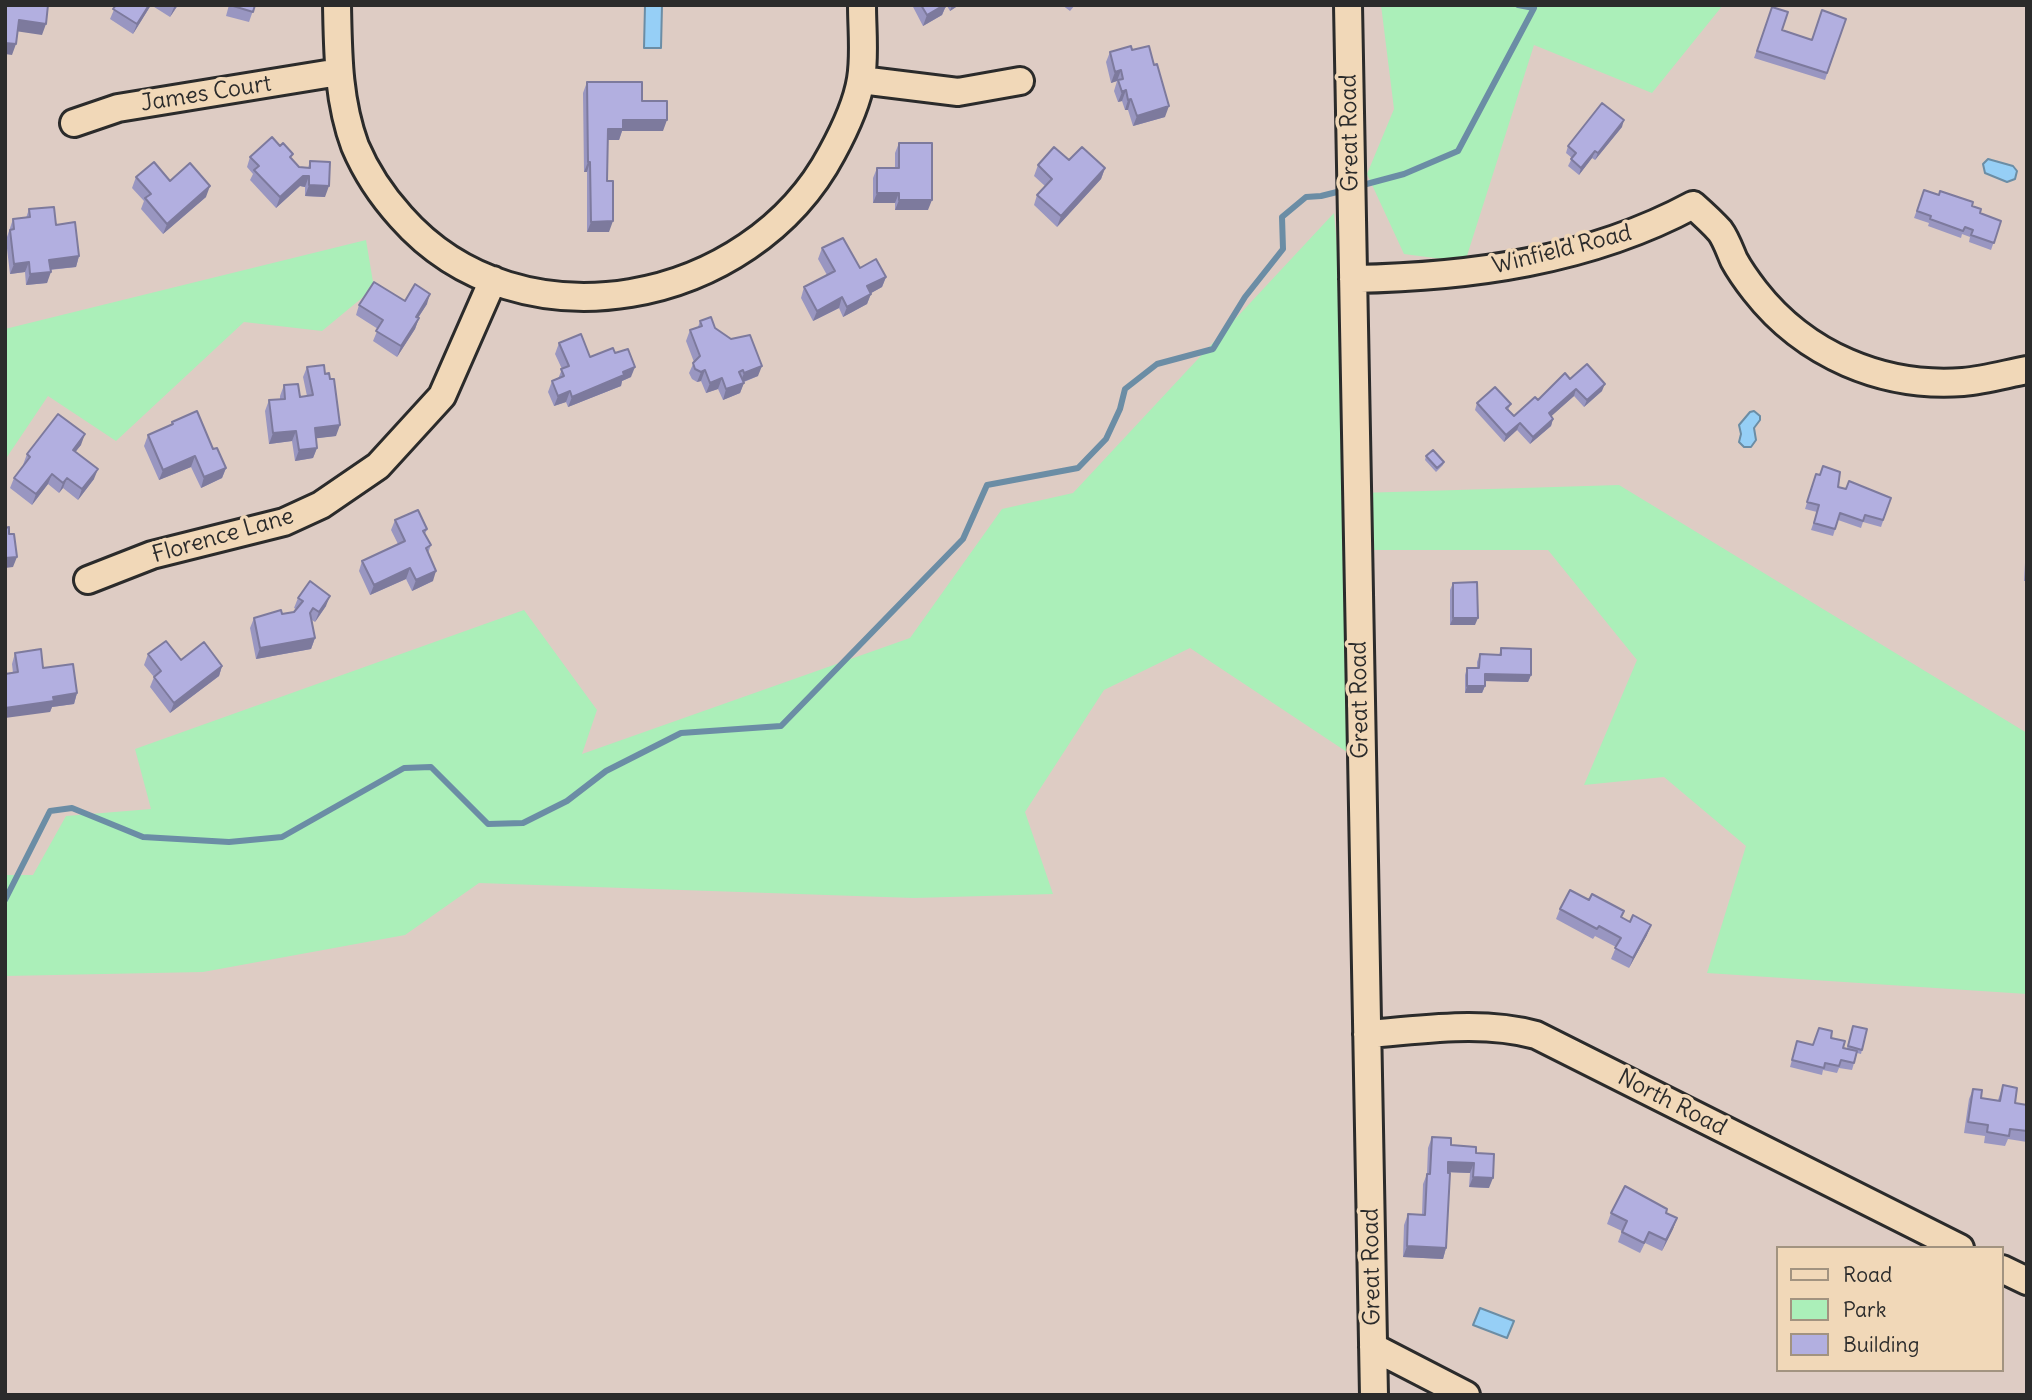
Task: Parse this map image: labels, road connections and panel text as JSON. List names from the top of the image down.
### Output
{
  "streets": {
    "street": [
      "James Court",
      "Great Road",
      "Winfield Road",
      "Florence Lane",
      "North Road"
    ]
  },
  "crossings": [
    ["Great Road", "Winfield Road"],
    ["Great Road", "North Road"]
  ],
  "legend": ["Road", "Park", "Building"]
}
